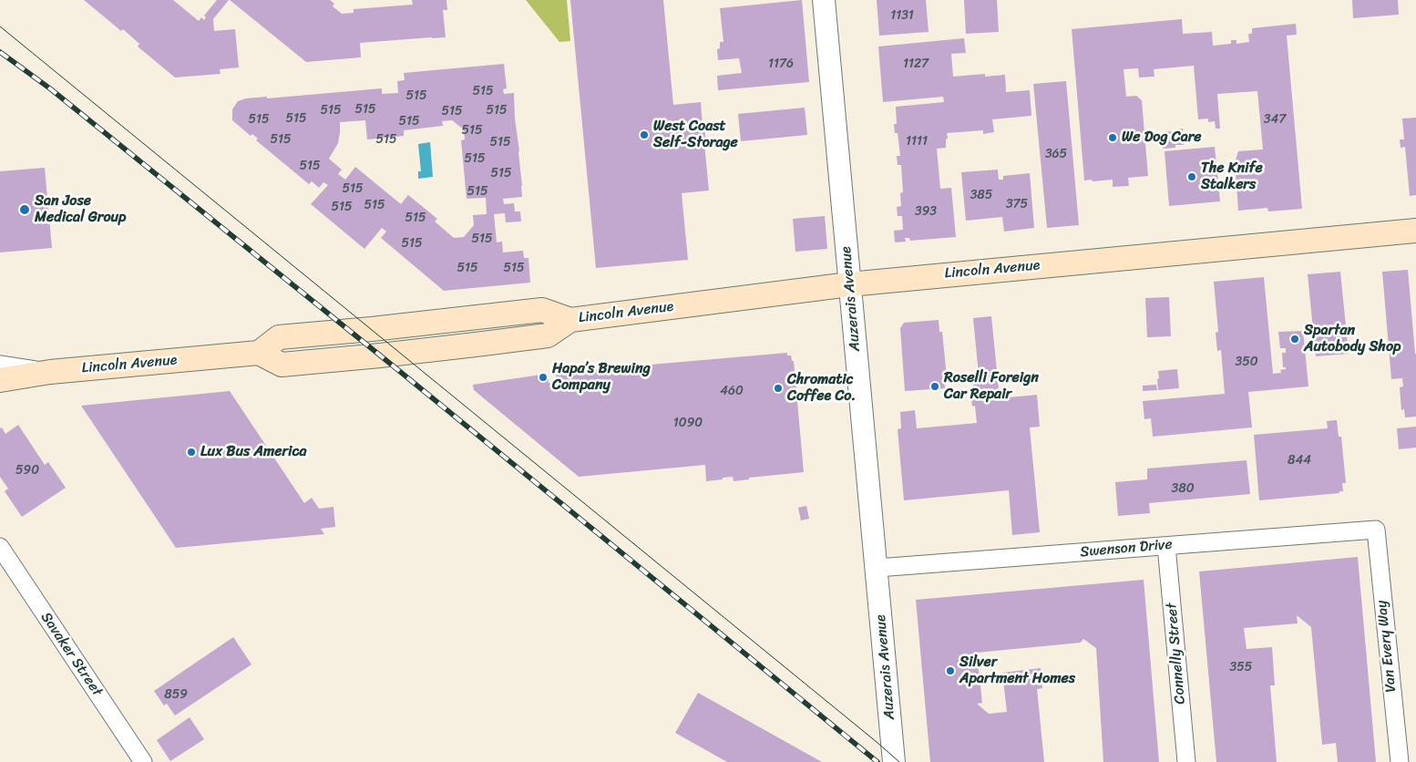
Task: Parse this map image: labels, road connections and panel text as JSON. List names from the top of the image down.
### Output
{
  "streets": {
    "main road": ["Lincoln Avenue"],
    "street": [
      "Auzerais Avenue",
      "Swenson Drive",
      "Van Every Way",
      "Connelly Street",
      "Savaker Street"
    ]
  },
  "crossings": [
    ["Lincoln Avenue", "Auzerais Avenue"],
    ["Auzerais Avenue", "Swenson Drive"],
    ["Swenson Drive", "Van Every Way"],
    ["Swenson Drive", "Connelly Street"]
  ],
  "places": [
    "West Coast Self-Storage",
    "We Dog Care",
    "The Knife Stalkers",
    "San Jose Medical Group",
    "Spartan Autobody Shop",
    "Hapa’s Brewing Company",
    "Roselli Foreign Car Repair",
    "Chromatic Coffee Co.",
    "Lux Bus America",
    "Silver Apartment Homes"
  ],
  "house_numbers": [
    "1131",
    "1176",
    "1127",
    "515",
    "515",
    "515",
    "515",
    "515",
    "515",
    "515",
    "515",
    "347",
    "515",
    "515",
    "515",
    "515",
    "1111",
    "515",
    "365",
    "515",
    "515",
    "515",
    "515",
    "515",
    "385",
    "375",
    "515",
    "515",
    "393",
    "515",
    "515",
    "515",
    "515",
    "515",
    "350",
    "460",
    "1090",
    "844",
    "590",
    "380",
    "355",
    "859"
  ]
}
